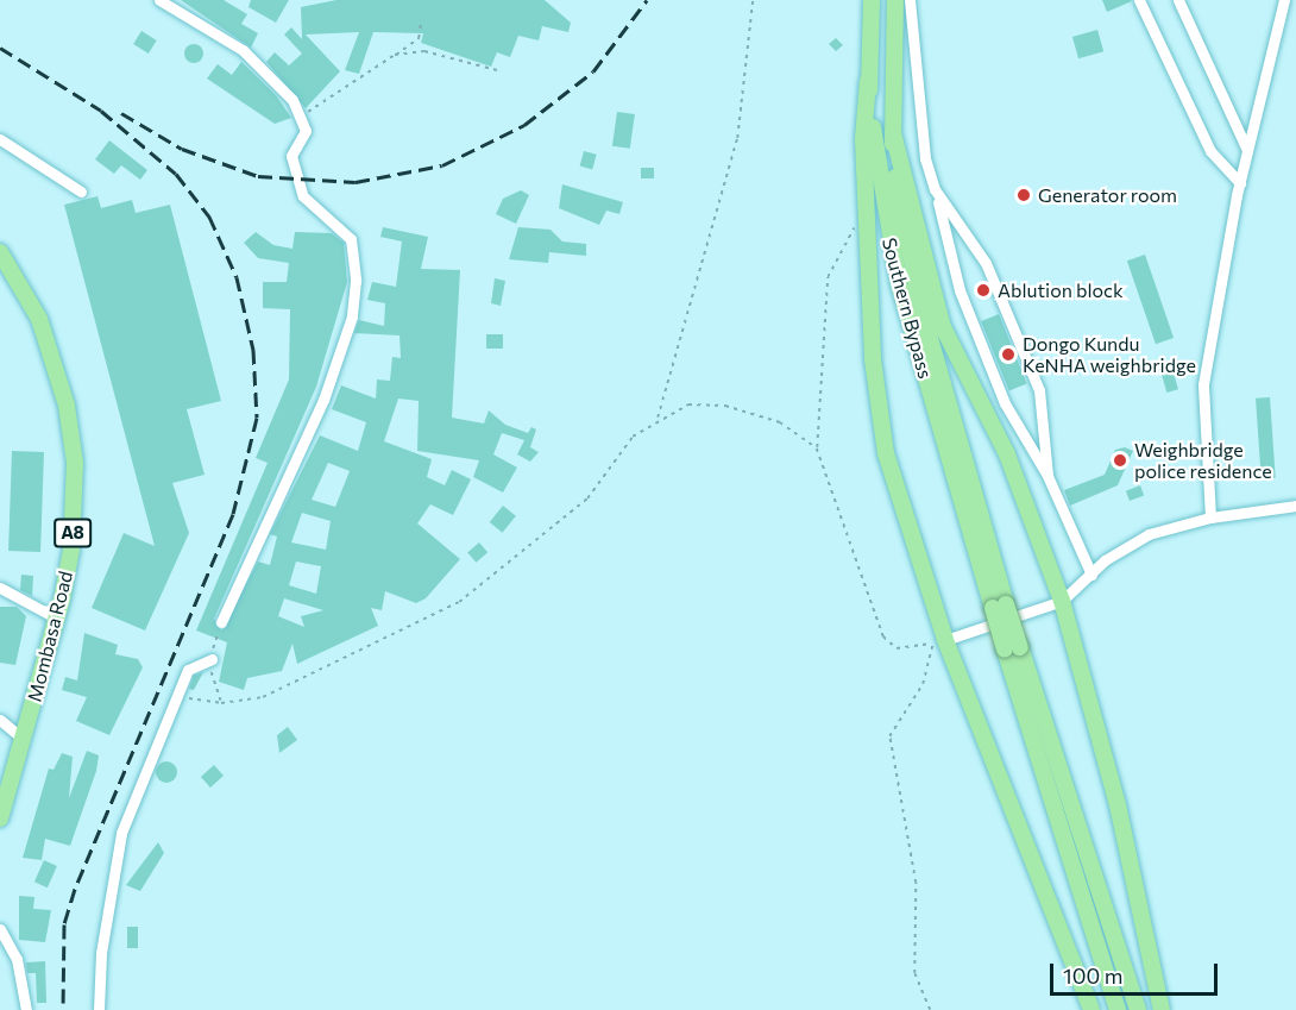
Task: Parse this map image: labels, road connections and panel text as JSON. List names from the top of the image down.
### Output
{
  "streets": {
    "highway": ["Southern Bypass", "A8", "Mombasa Road"]
  },
  "places": [
    "Generator room",
    "Ablution block",
    "Dongo Kundu KeNHA weighbridge",
    "Weighbridge police residence"
  ],
  "scale_bar": "100 m"
}
